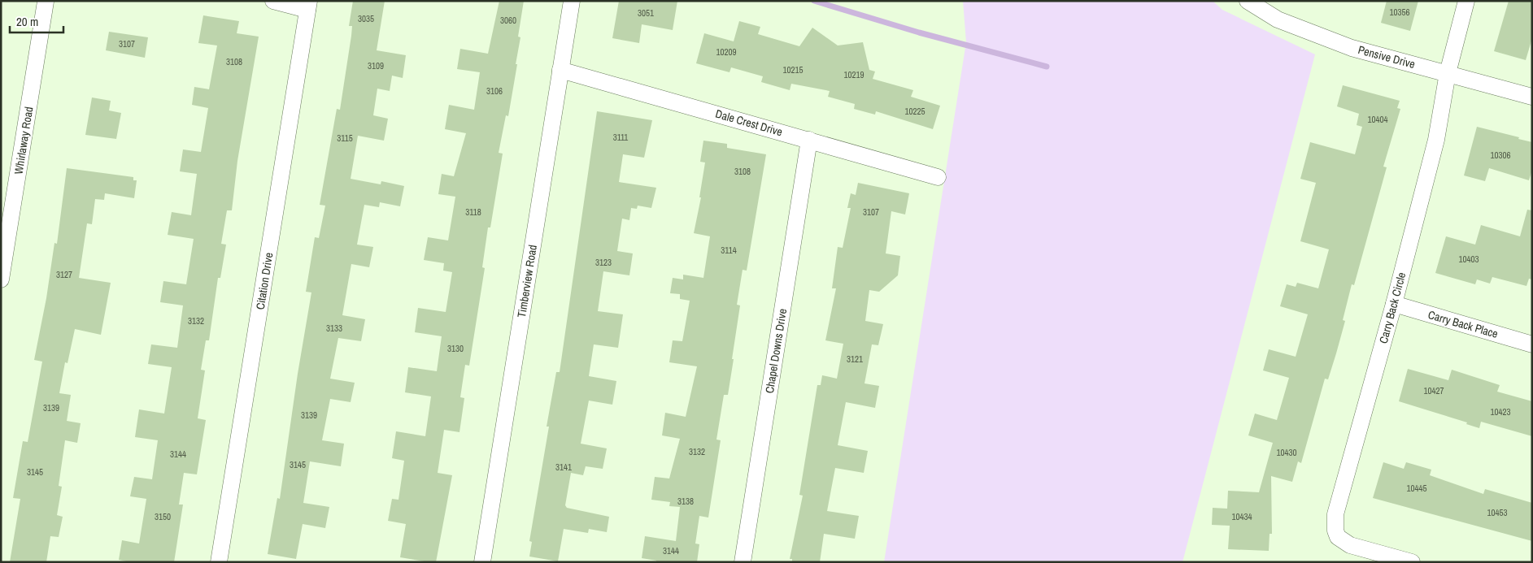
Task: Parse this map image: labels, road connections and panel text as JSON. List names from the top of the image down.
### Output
{
  "streets": {
    "street": [
      "Pensive Drive",
      "Dale Crest Drive",
      "Whirlaway Road",
      "Citation Drive",
      "Timberview Road",
      "Carry Back Circle",
      "Carry Back Place",
      "Chapel Downs Drive"
    ]
  },
  "crossings": [
    ["Pensive Drive", "Carry Back Circle"],
    ["Dale Crest Drive", "Timberview Road"],
    ["Dale Crest Drive", "Chapel Downs Drive"],
    ["Carry Back Circle", "Carry Back Place"]
  ],
  "house_numbers": [
    "10356",
    "3051",
    "3035",
    "3060",
    "3107",
    "10209",
    "3108",
    "3109",
    "10215",
    "10219",
    "3106",
    "10225",
    "10404",
    "3111",
    "3115",
    "10306",
    "3108",
    "3118",
    "3107",
    "3114",
    "10403",
    "3123",
    "3127",
    "3132",
    "3133",
    "3130",
    "3121",
    "10427",
    "3139",
    "10423",
    "3139",
    "3132",
    "10430",
    "3144",
    "3145",
    "3141",
    "3145",
    "10445",
    "3138",
    "10453",
    "3150",
    "10434",
    "3144"
  ],
  "scale_bar": "20 m"
}
